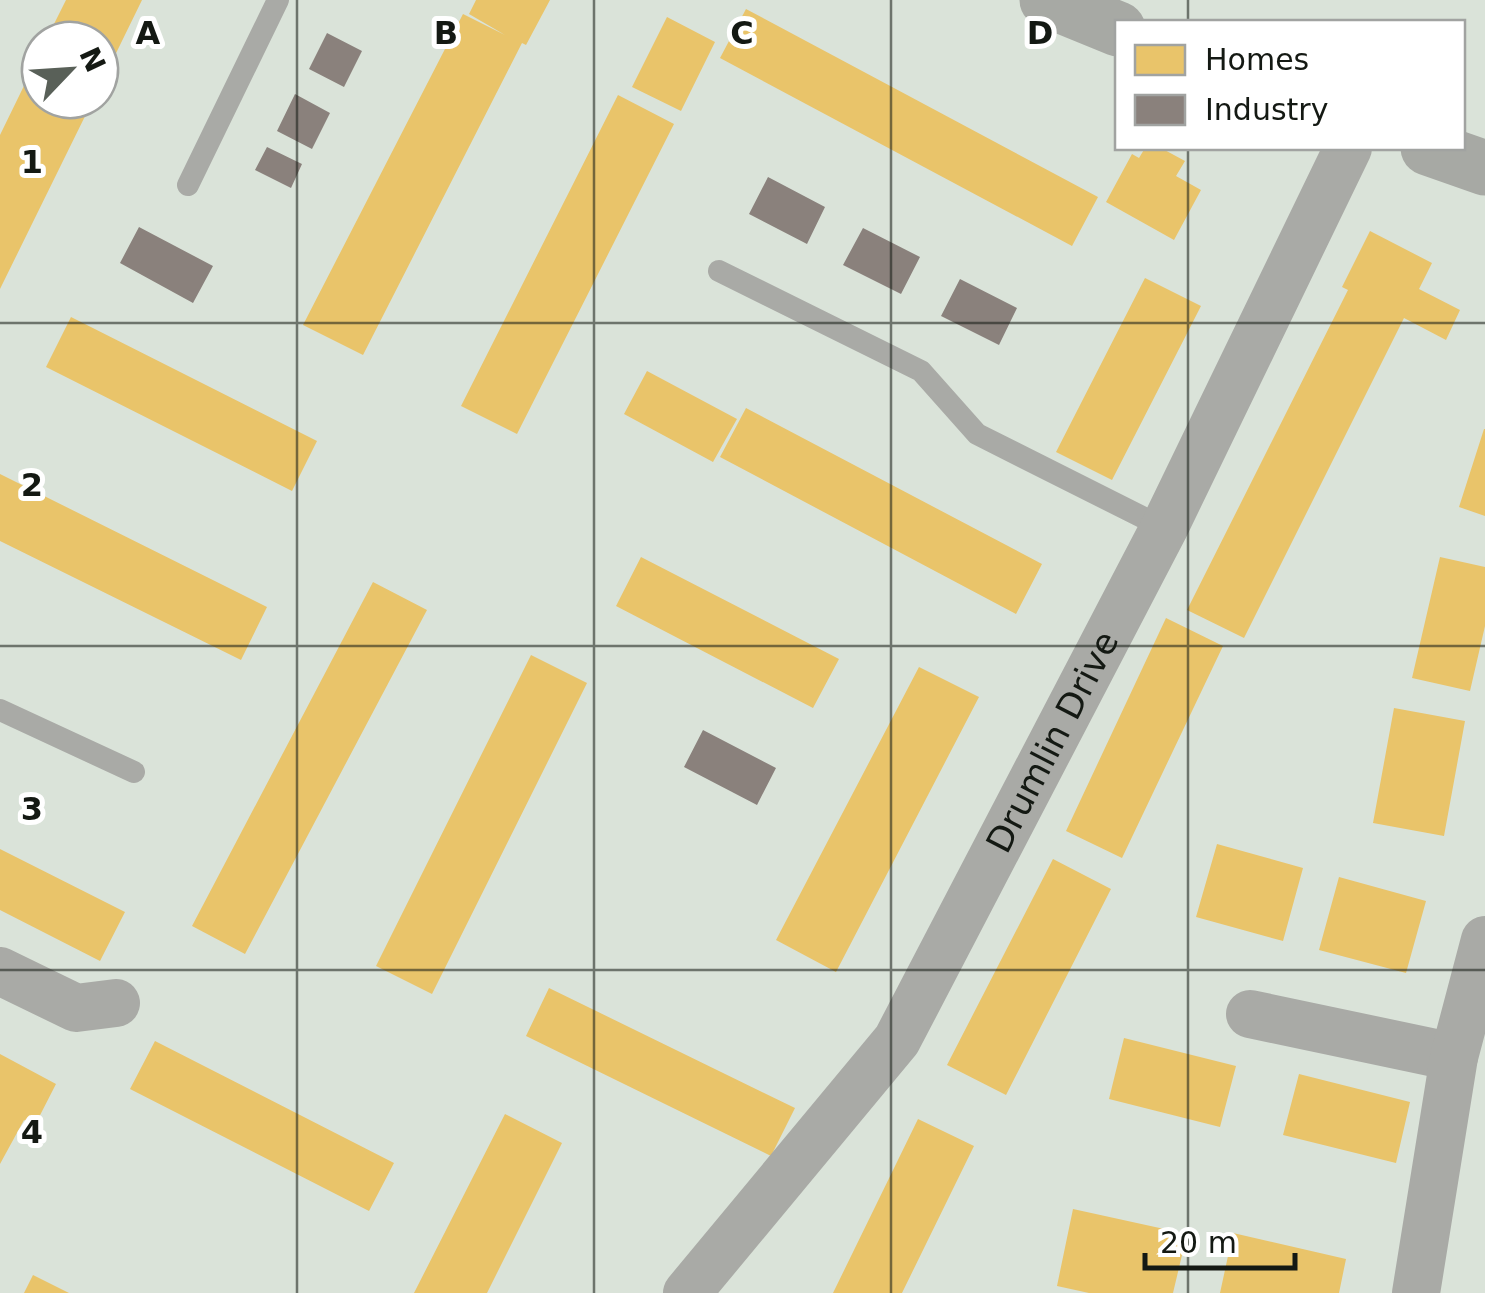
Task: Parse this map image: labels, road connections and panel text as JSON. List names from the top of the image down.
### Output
{
  "streets": {
    "street": ["Drumlin Drive"]
  },
  "legend": ["Homes", "Industry"],
  "scale_bar": "20 m",
  "north": "top right",
  "grid": {
    "columns": [
      "A",
      "B",
      "C",
      "D"
    ],
    "rows": [
      "1",
      "2",
      "3",
      "4"
    ]
  }
}
